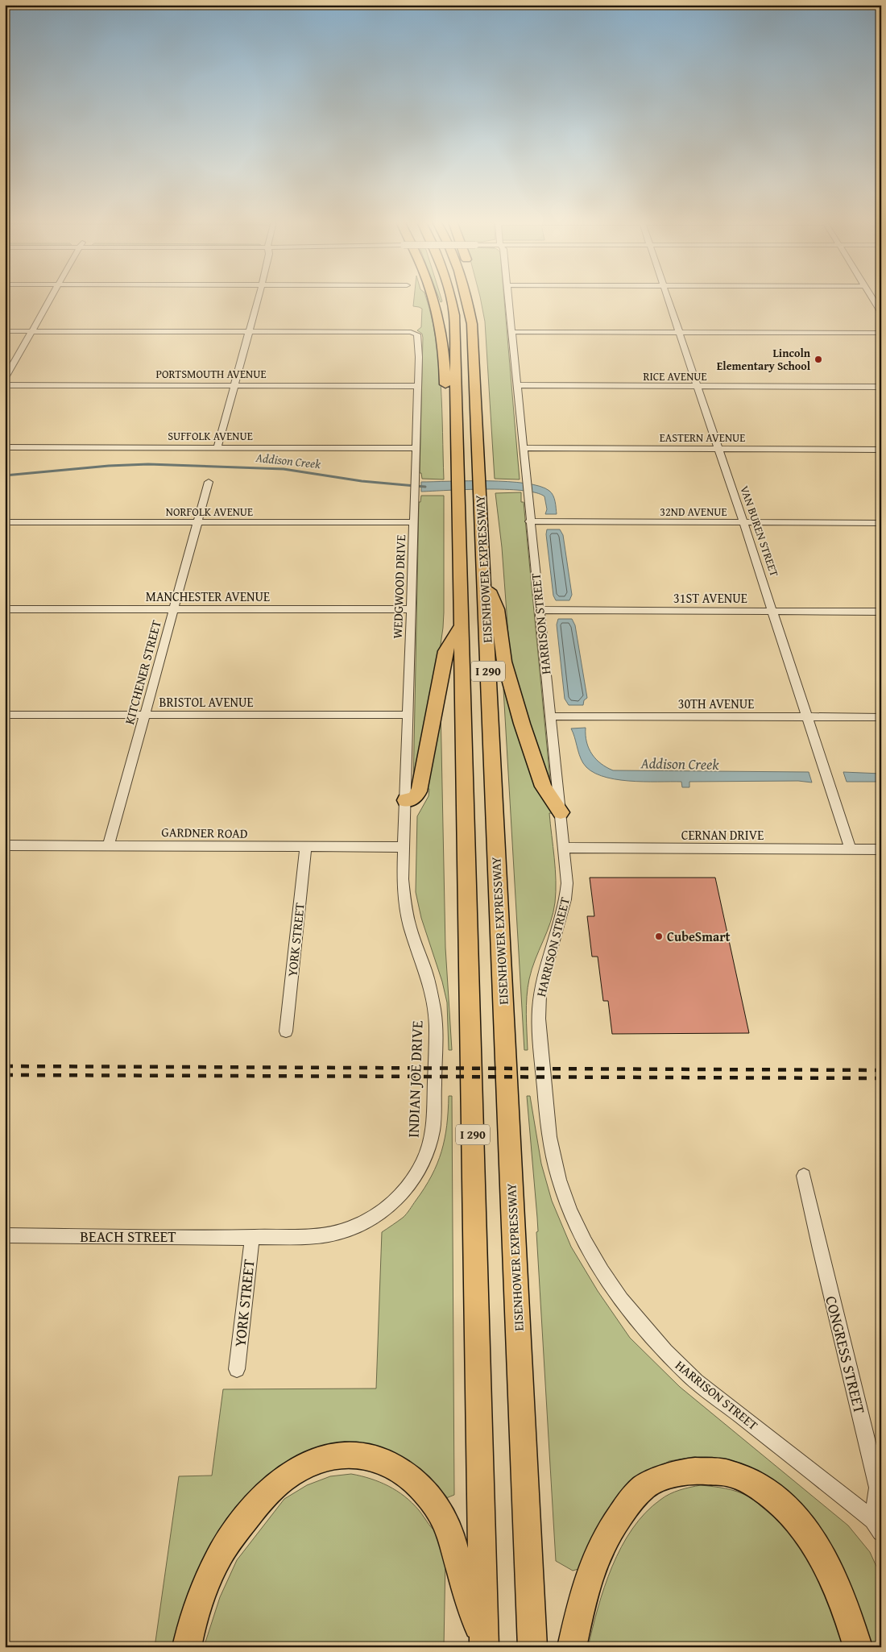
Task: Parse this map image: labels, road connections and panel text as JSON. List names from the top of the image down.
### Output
{
  "streets": {
    "highway": ["EISENHOWER EXPRESSWAY", "I 290"],
    "street": [
      "PORTSMOUTH AVENUE",
      "RICE AVENUE",
      "SUFFOLK AVENUE",
      "EASTERN AVENUE",
      "NORFOLK AVENUE",
      "32ND AVENUE",
      "VAN BUREN STREET",
      "WEDGWOOD DRIVE",
      "MANCHESTER AVENUE",
      "31ST AVENUE",
      "HARRISON STREET",
      "KITCHENER STREET",
      "BRISTOL AVENUE",
      "30TH AVENUE",
      "GARDNER ROAD",
      "CERNAN DRIVE",
      "YORK STREET",
      "INDIAN JOE DRIVE",
      "BEACH STREET",
      "CONGRESS STREET"
    ]
  },
  "crossings": [
    ["PORTSMOUTH AVENUE", "WEDGWOOD DRIVE"],
    ["RICE AVENUE", "VAN BUREN STREET"],
    ["RICE AVENUE", "HARRISON STREET"],
    ["SUFFOLK AVENUE", "WEDGWOOD DRIVE"],
    ["EASTERN AVENUE", "VAN BUREN STREET"],
    ["EASTERN AVENUE", "HARRISON STREET"],
    ["NORFOLK AVENUE", "WEDGWOOD DRIVE"],
    ["NORFOLK AVENUE", "KITCHENER STREET"],
    ["32ND AVENUE", "VAN BUREN STREET"],
    ["32ND AVENUE", "HARRISON STREET"],
    ["VAN BUREN STREET", "31ST AVENUE"],
    ["VAN BUREN STREET", "30TH AVENUE"],
    ["VAN BUREN STREET", "CERNAN DRIVE"],
    ["WEDGWOOD DRIVE", "MANCHESTER AVENUE"],
    ["WEDGWOOD DRIVE", "BRISTOL AVENUE"],
    ["WEDGWOOD DRIVE", "GARDNER ROAD"],
    ["WEDGWOOD DRIVE", "INDIAN JOE DRIVE"],
    ["MANCHESTER AVENUE", "KITCHENER STREET"],
    ["31ST AVENUE", "HARRISON STREET"],
    ["HARRISON STREET", "30TH AVENUE"],
    ["HARRISON STREET", "CERNAN DRIVE"],
    ["HARRISON STREET", "CONGRESS STREET"],
    ["KITCHENER STREET", "BRISTOL AVENUE"],
    ["KITCHENER STREET", "GARDNER ROAD"],
    ["GARDNER ROAD", "YORK STREET"],
    ["GARDNER ROAD", "INDIAN JOE DRIVE"],
    ["YORK STREET", "INDIAN JOE DRIVE"],
    ["YORK STREET", "BEACH STREET"],
    ["INDIAN JOE DRIVE", "BEACH STREET"]
  ],
  "water": ["Addison Creek"],
  "places": ["Lincoln Elementary School", "CubeSmart"]
}
